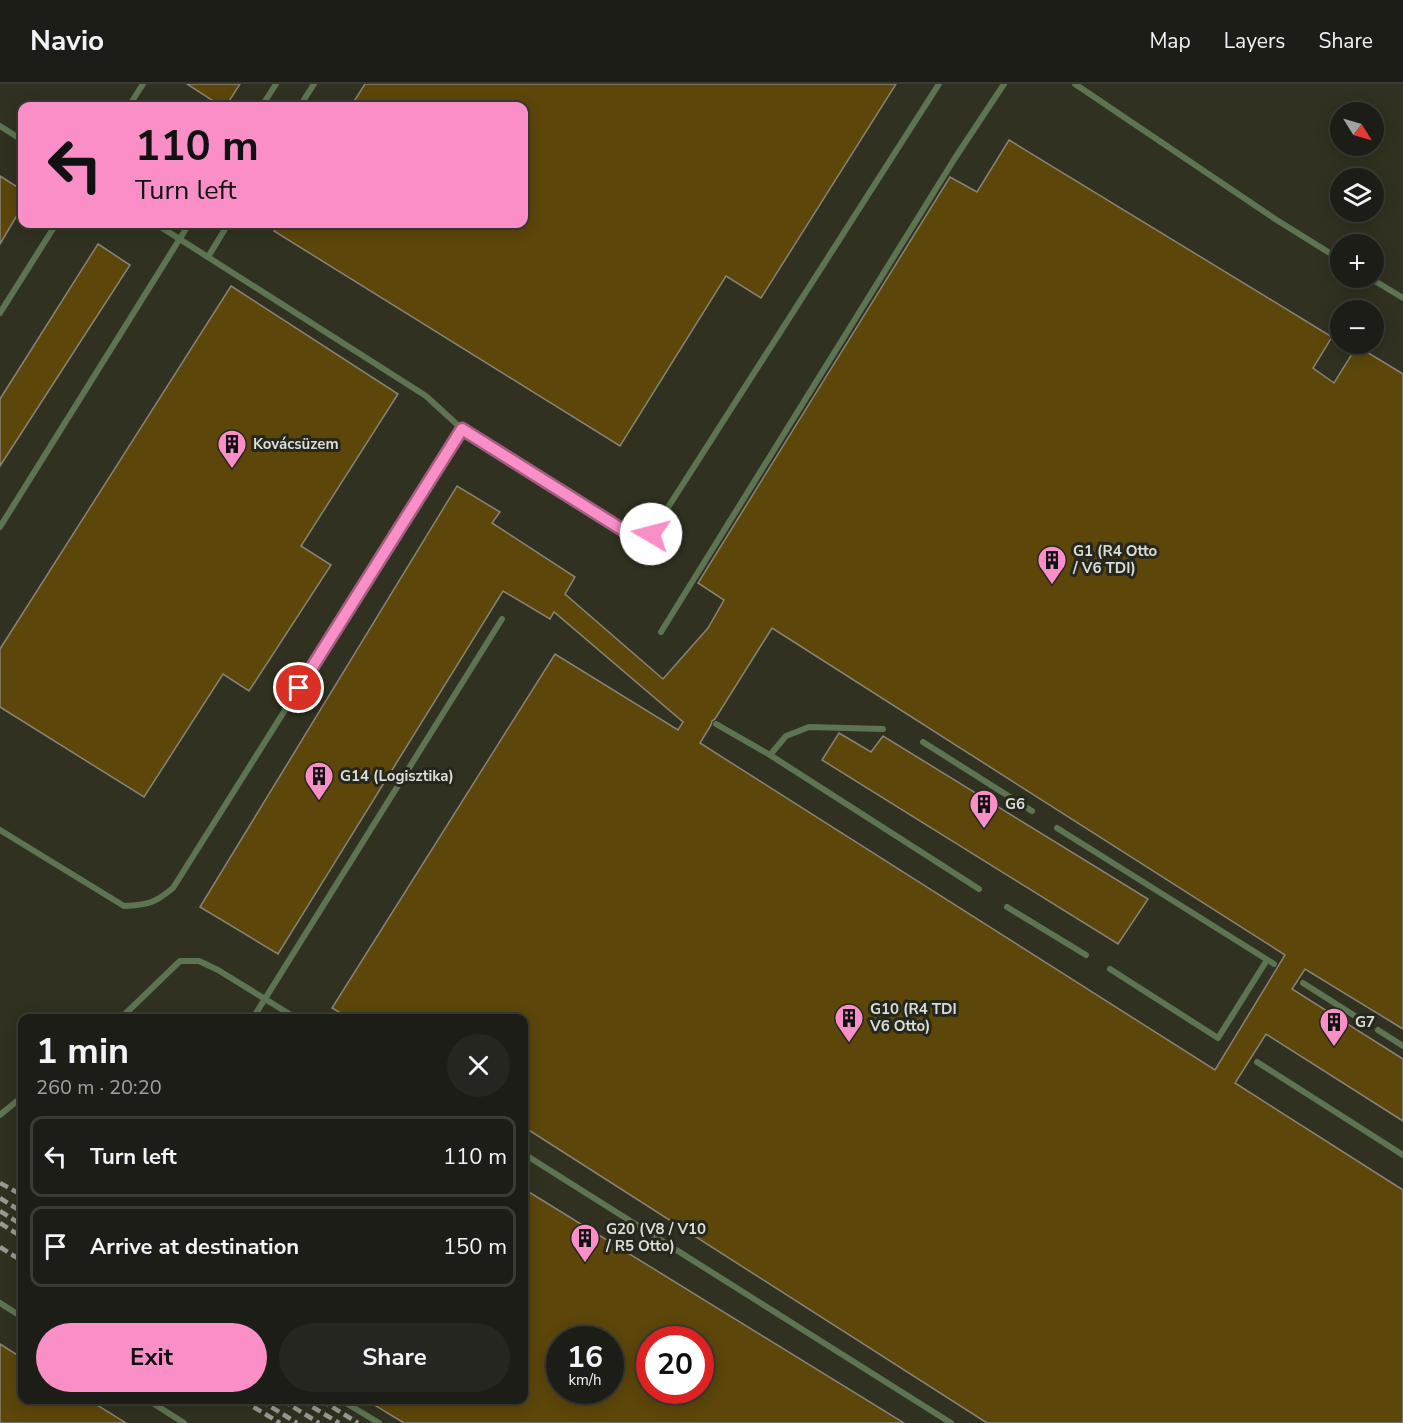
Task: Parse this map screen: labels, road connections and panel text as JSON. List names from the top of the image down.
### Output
{
  "places": {
    "building": [
      "Kovácsüzem",
      "G1 (R4 Otto / V6 TDI)",
      "G14 (Logisztika)",
      "G6",
      "G10 (R4 TDI V6 Otto)",
      "G7",
      "G20 (V8 / V10 / R5 Otto)"
    ]
  },
  "north": "bottom right",
  "page": {
    "header": "Navio",
    "nav": ["Map", "Layers", "Share"],
    "map_buttons": ["+", "−"],
    "turn": ["110 m", "Turn left"],
    "heading": ["1 min", "260 m · 20:20"],
    "list": [
      {
        "name": "Turn left",
        "value": "110 m"
      },
      {
        "name": "Arrive at destination",
        "value": "150 m"
      }
    ],
    "buttons": ["Exit", "Share"],
    "speed": "16 km/h",
    "limit": "20"
  }
}
